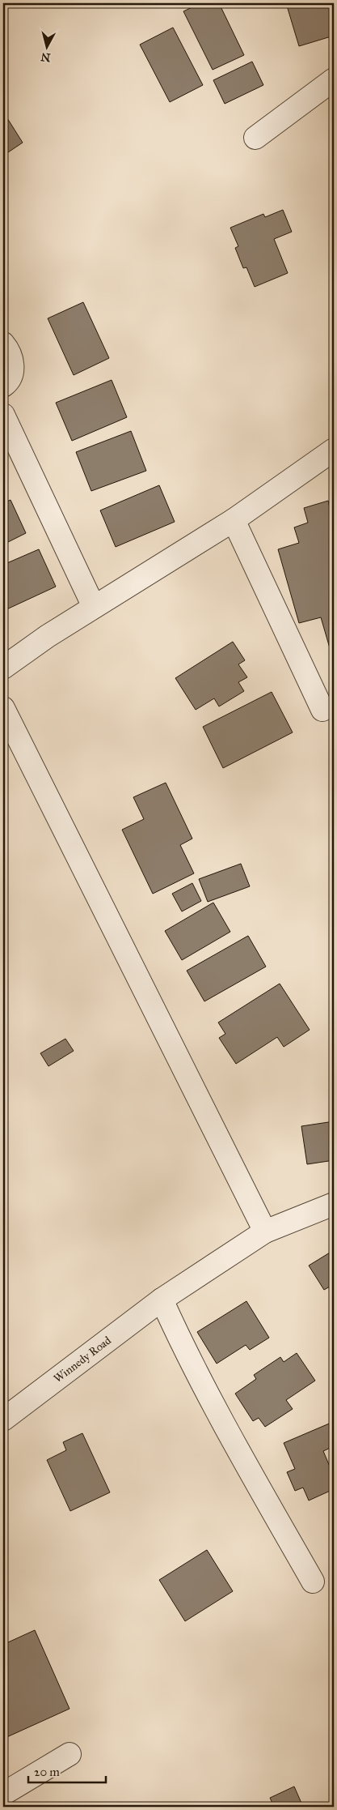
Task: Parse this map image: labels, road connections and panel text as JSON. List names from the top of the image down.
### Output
{
  "streets": {
    "street": ["Winnedy Road"]
  },
  "scale_bar": "20 m",
  "north": "bottom"
}
